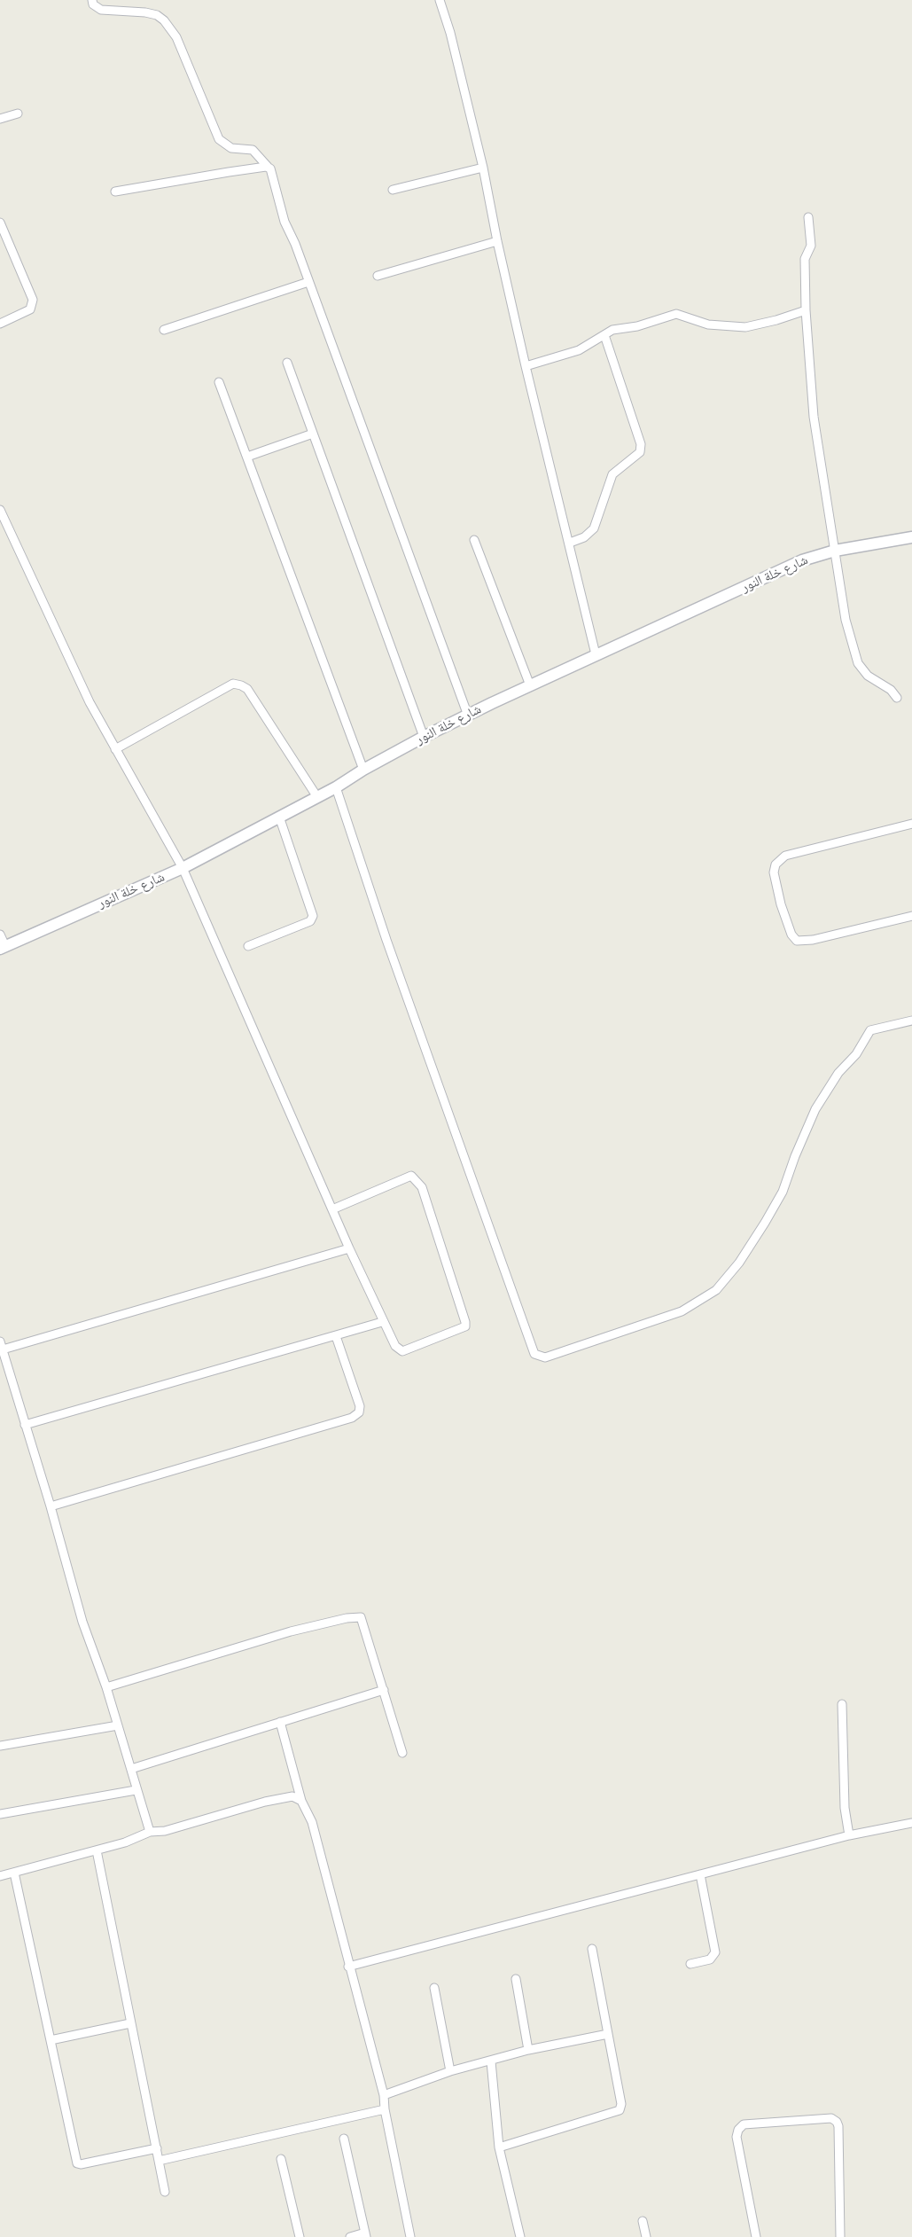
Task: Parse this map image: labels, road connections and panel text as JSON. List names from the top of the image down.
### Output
{
  "streets": {
    "street": ["شارع خلة النور"]
  }
}
